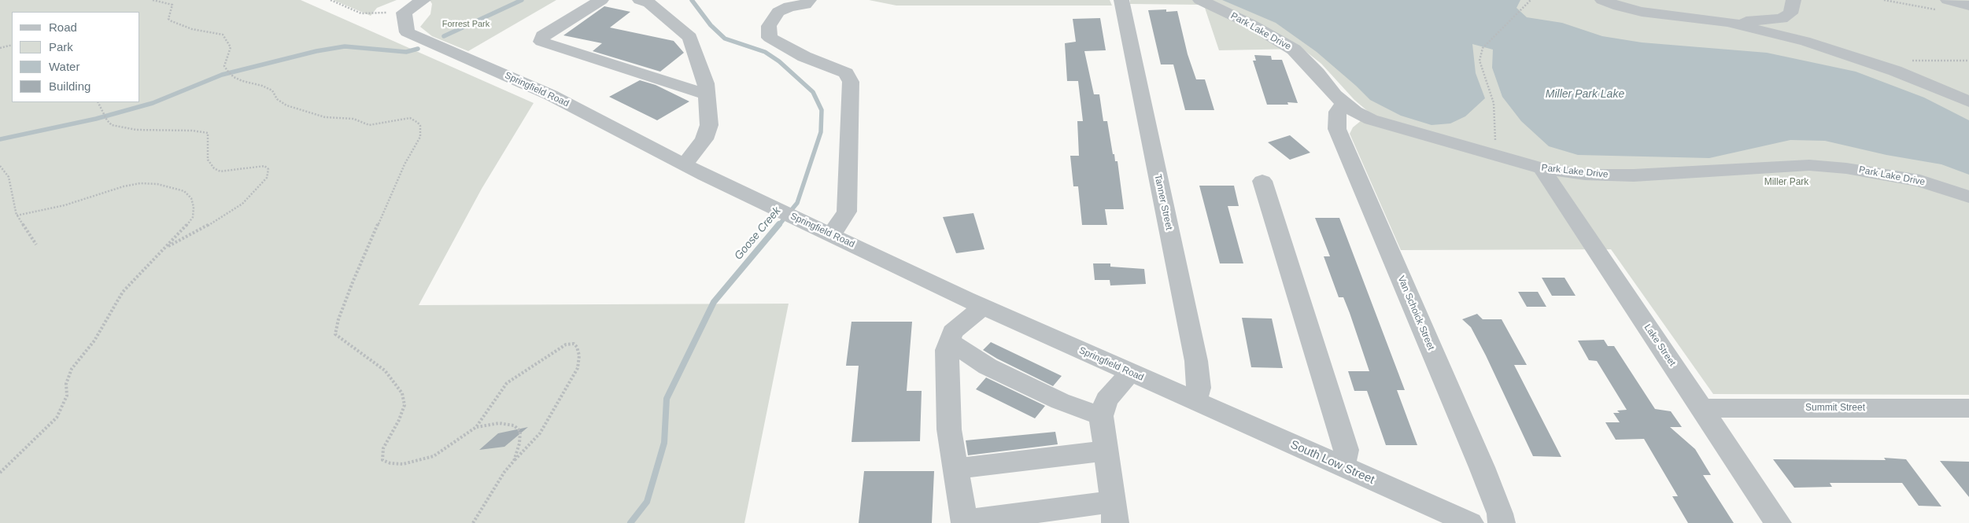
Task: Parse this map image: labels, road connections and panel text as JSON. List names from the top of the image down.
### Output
{
  "streets": {
    "street": [
      "Park Lake Drive",
      "Springfield Road",
      "Tanner Street",
      "Van Schoick Street",
      "Lake Street",
      "Summit Street",
      "South Low Street"
    ]
  },
  "crossings": [
    ["Park Lake Drive", "Van Schoick Street"],
    ["Park Lake Drive", "Lake Street"],
    ["Springfield Road", "Tanner Street"],
    ["Springfield Road", "South Low Street"],
    ["Tanner Street", "South Low Street"],
    ["Lake Street", "Summit Street"]
  ],
  "water": ["Miller Park Lake", "Goose Creek"],
  "parks": ["Forrest Park", "Miller Park"],
  "legend": [
    "Road",
    "Park",
    "Water",
    "Building"
  ]
}
